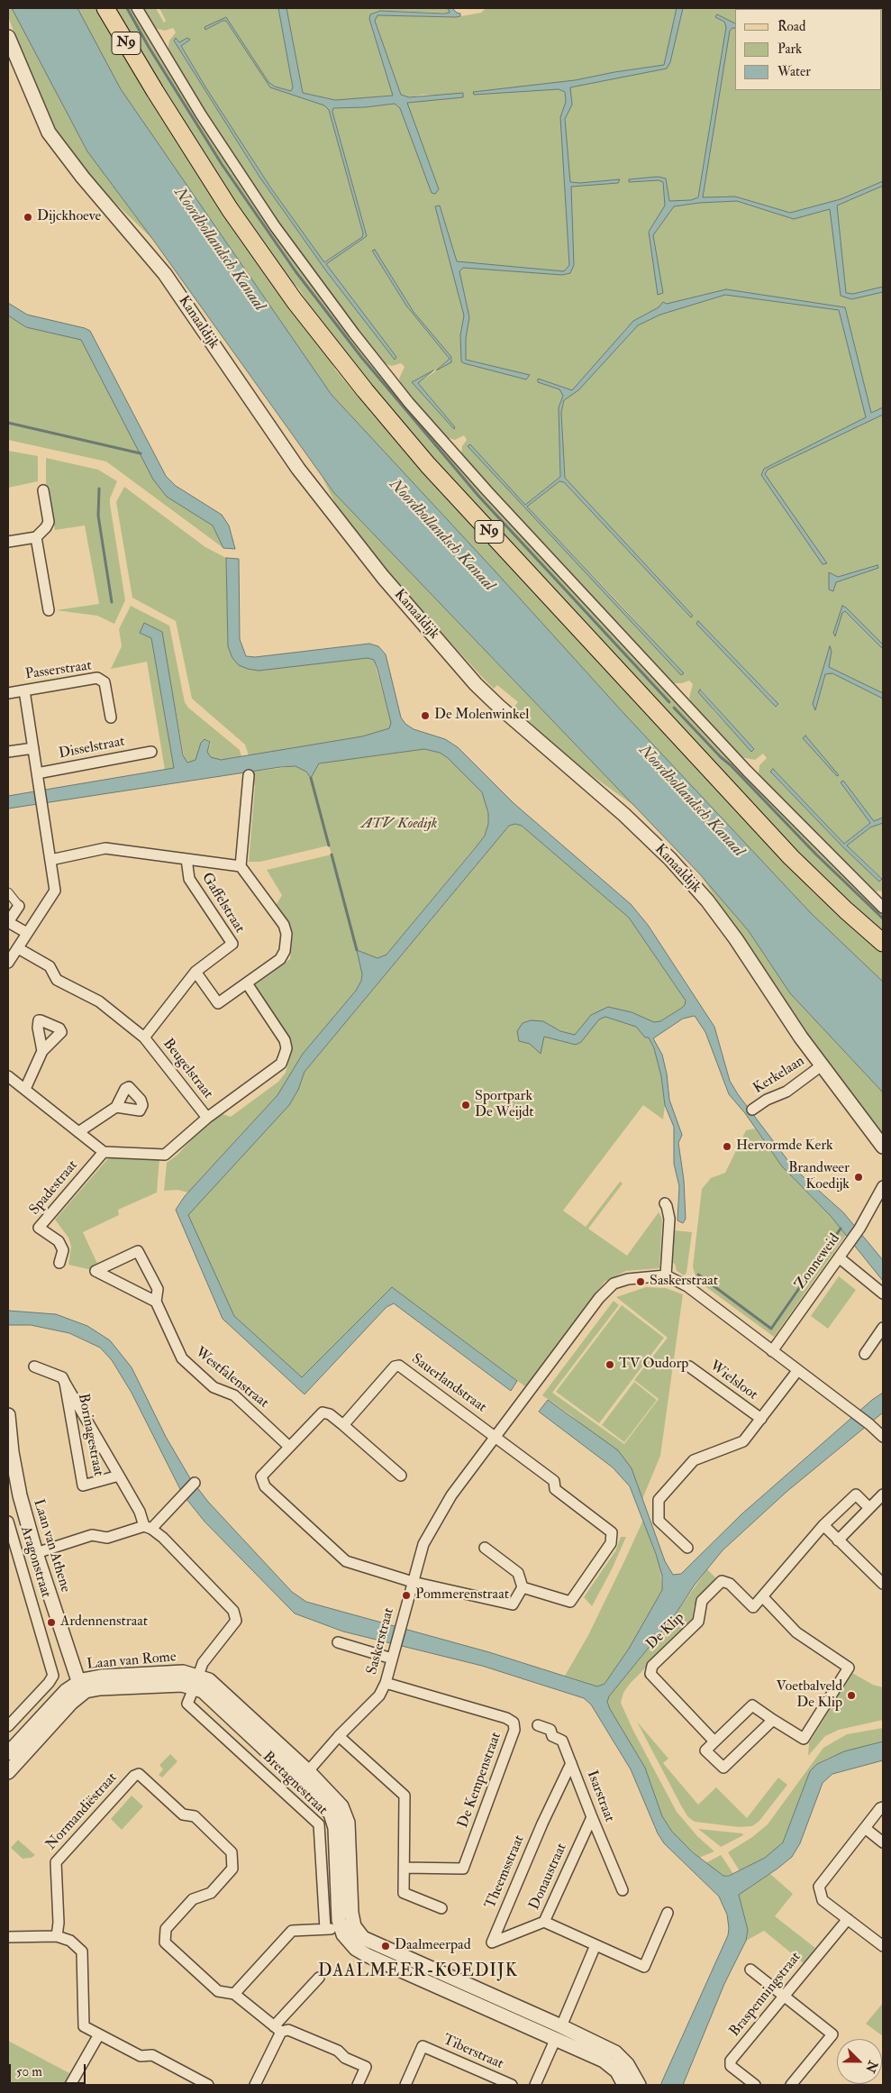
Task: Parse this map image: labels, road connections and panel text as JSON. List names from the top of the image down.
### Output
{
  "streets": {
    "main road": ["N9"],
    "street": [
      "Kanaaldijk",
      "Passerstraat",
      "Disselstraat",
      "Gaffelstraat",
      "Beugelstraat",
      "Kerkelaan",
      "Spadestraat",
      "Zonneweid",
      "Westfalenstraat",
      "Wielsloot",
      "Sauerlandstraat",
      "Borinagestraat",
      "Laan van Athene",
      "Aragonstraat",
      "De Klip",
      "Saskerstraat",
      "Laan van Rome",
      "De Kempenstraat",
      "Bretagnestraat",
      "Isarstraat",
      "Normandiëstraat",
      "Theemsstraat",
      "Donaustraat",
      "Braspenningstraat",
      "Tiberstraat"
    ]
  },
  "crossings": [
    ["Kanaaldijk", "Kerkelaan"],
    ["Gaffelstraat", "Beugelstraat"],
    ["Sauerlandstraat", "Saskerstraat"],
    ["Laan van Athene", "Laan van Rome"],
    ["Saskerstraat", "Laan van Rome"],
    ["Saskerstraat", "De Kempenstraat"],
    ["Laan van Rome", "Bretagnestraat"],
    ["Isarstraat", "Theemsstraat"],
    ["Isarstraat", "Donaustraat"],
    ["Theemsstraat", "Donaustraat"]
  ],
  "districts": ["DAALMEER-KOEDIJK"],
  "water": ["Noordhollandsch Kanaal"],
  "parks": ["ATV Koedijk"],
  "places": [
    "Dijckhoeve",
    "De Molenwinkel",
    "Sportpark De Weijdt",
    "Hervormde Kerk",
    "Brandweer Koedijk",
    "Saskerstraat",
    "TV Oudorp",
    "Pommerenstraat",
    "Ardennenstraat",
    "Voetbalveld De Klip",
    "Daalmeerpad"
  ],
  "legend": ["Road", "Park", "Water"],
  "scale_bar": "50 m",
  "north": "bottom right"
}
